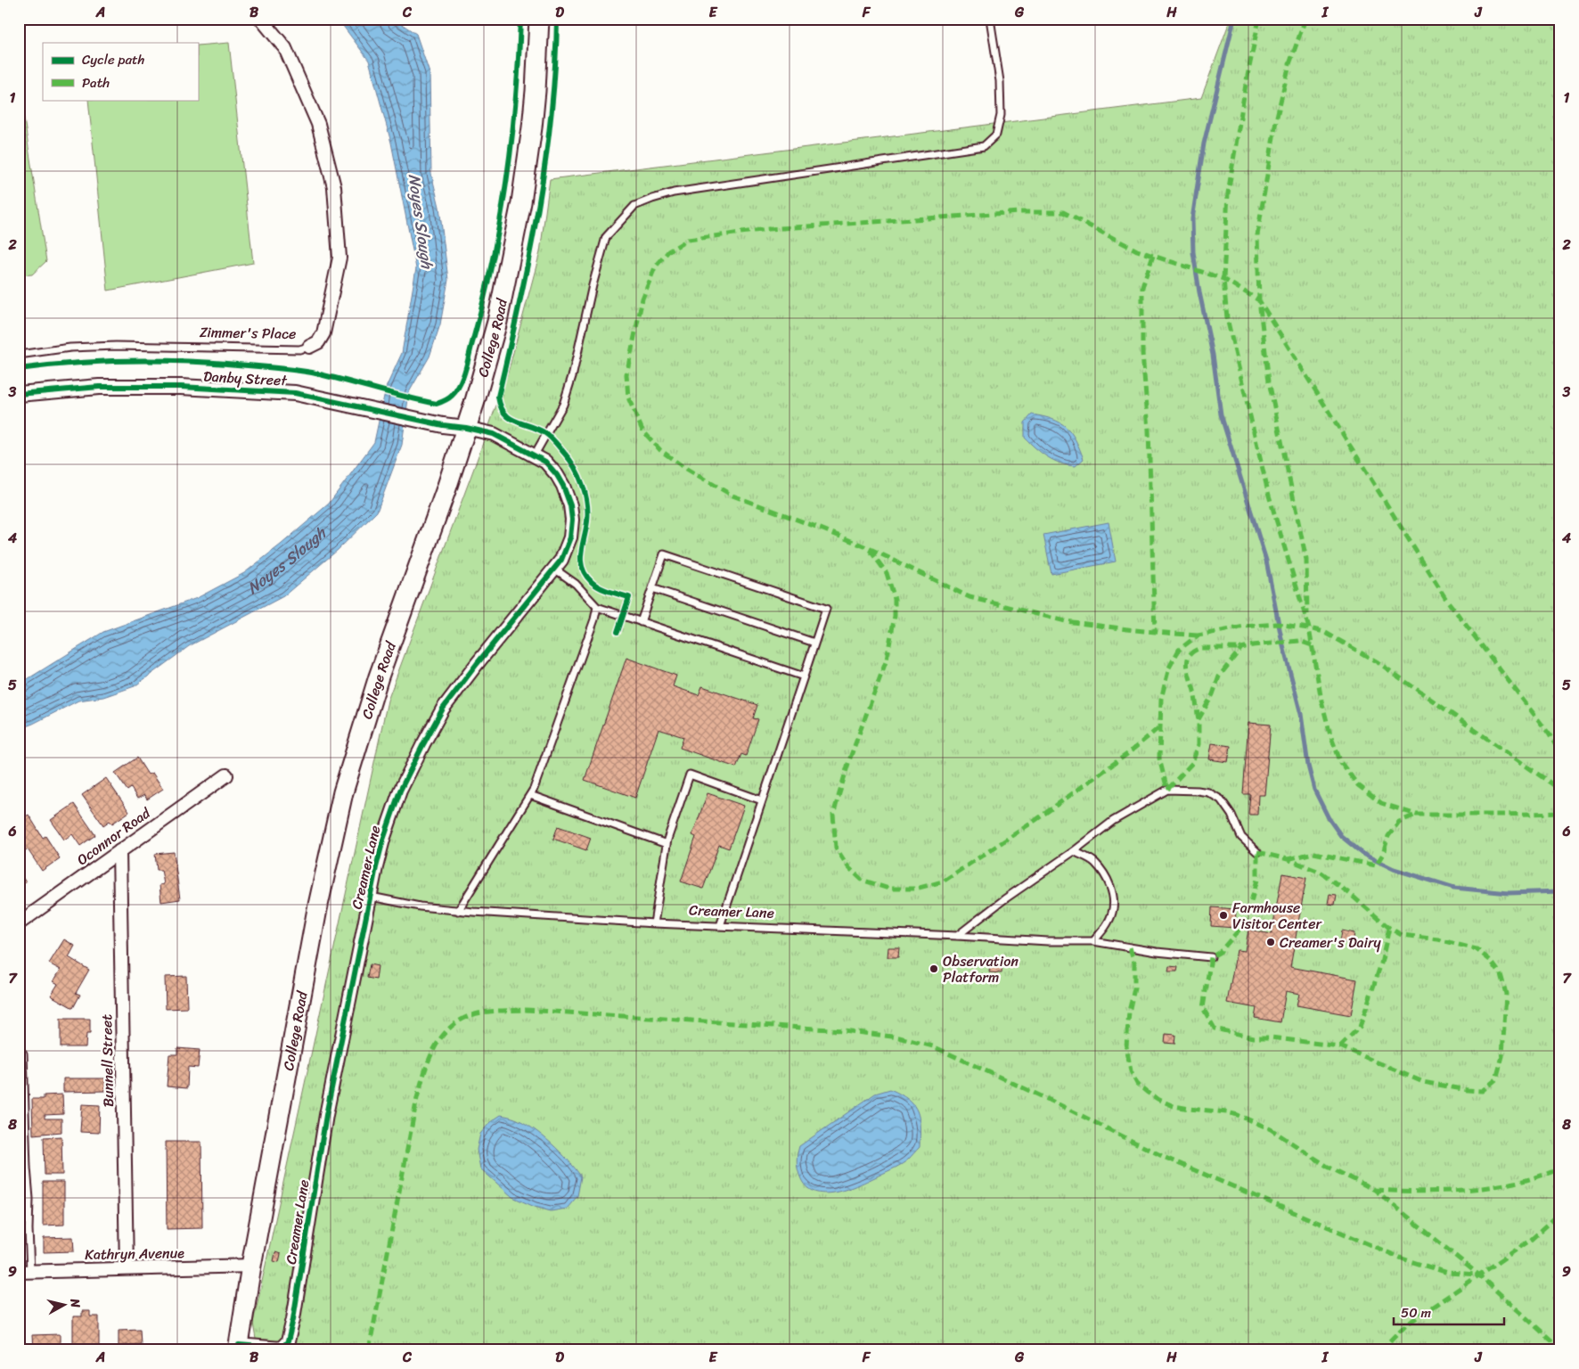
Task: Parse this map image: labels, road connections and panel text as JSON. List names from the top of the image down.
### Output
{
  "streets": {
    "main road": ["College Road"],
    "street": [
      "Zimmer's Place",
      "Danby Street",
      "Oconnor Road",
      "Creamer Lane",
      "Bunnell Street",
      "Kathryn Avenue"
    ]
  },
  "crossings": [
    ["College Road", "Danby Street"],
    ["College Road", "Creamer Lane"],
    ["College Road", "Kathryn Avenue"],
    ["Danby Street", "Creamer Lane"],
    ["Oconnor Road", "Bunnell Street"],
    ["Bunnell Street", "Kathryn Avenue"]
  ],
  "water": ["Noyes Slough"],
  "places": ["Farmhouse Visitor Center", "Creamer's Dairy", "Observation Platform"],
  "legend": ["Cycle path", "Path"],
  "scale_bar": "50 m",
  "north": "right",
  "grid": {
    "columns": [
      "A",
      "B",
      "C",
      "D",
      "E",
      "F",
      "G",
      "H",
      "I",
      "J"
    ],
    "rows": [
      "1",
      "2",
      "3",
      "4",
      "5",
      "6",
      "7",
      "8",
      "9"
    ]
  }
}
